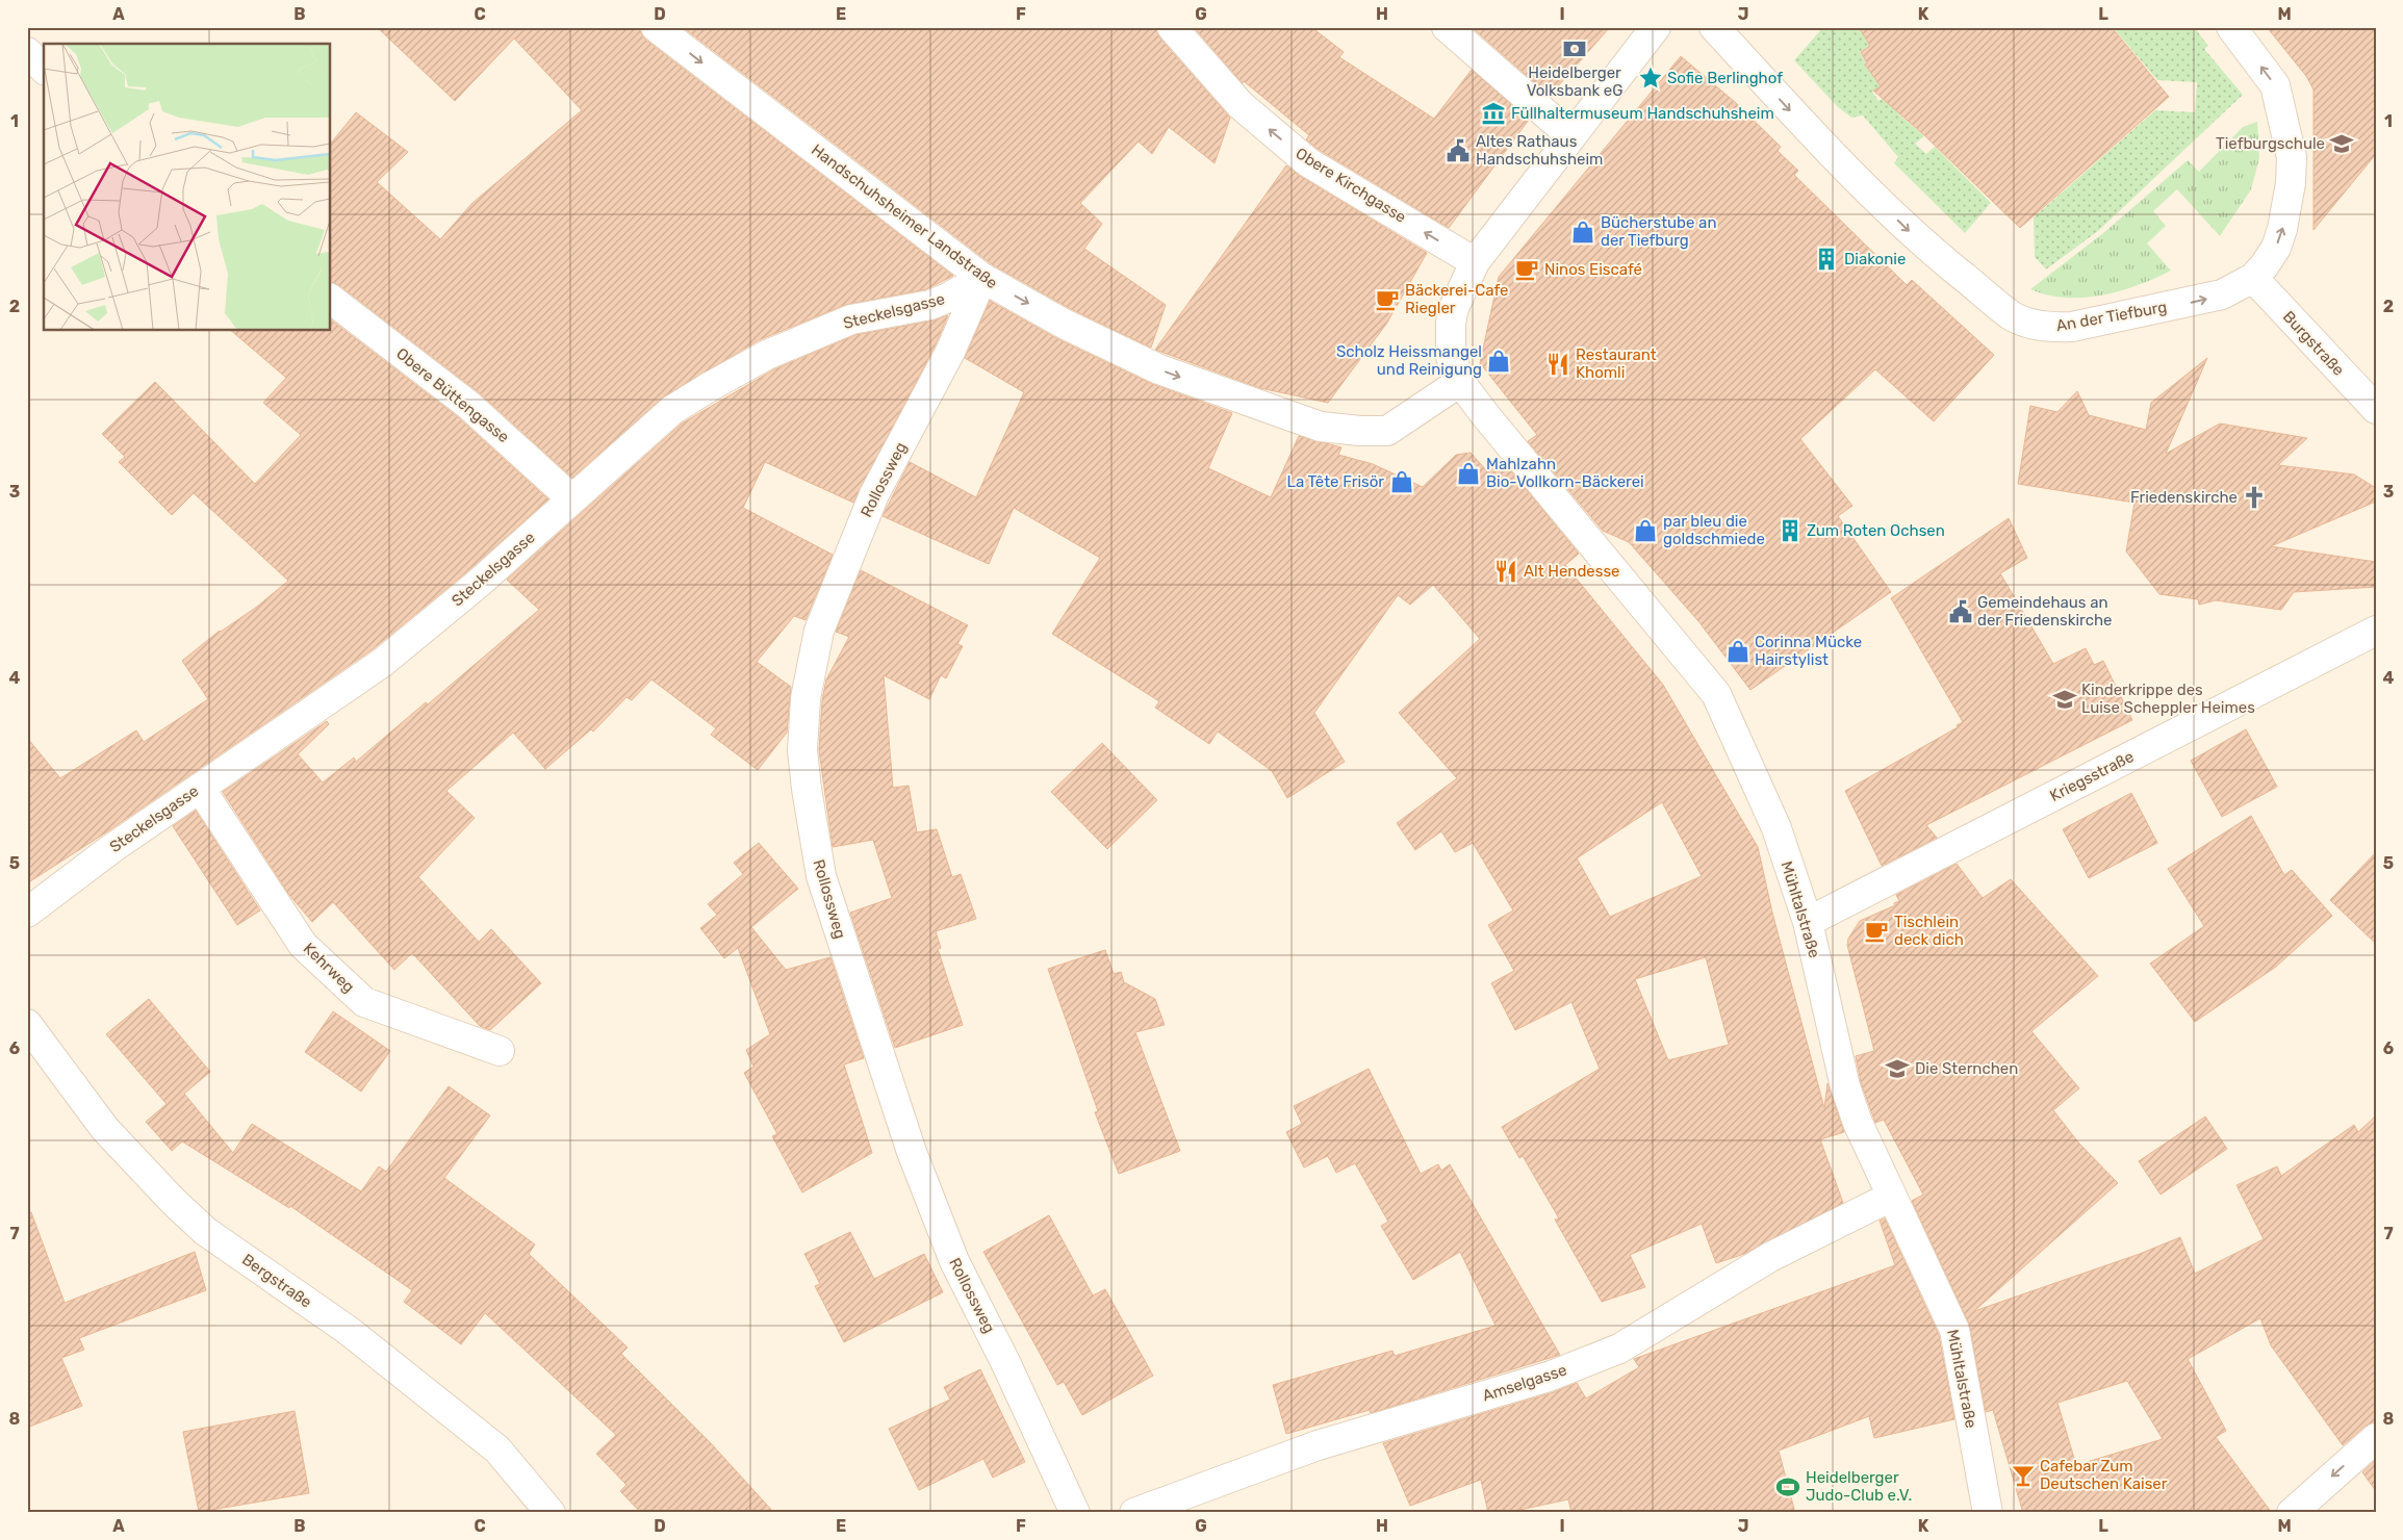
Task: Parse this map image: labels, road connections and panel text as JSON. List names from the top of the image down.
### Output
{
  "streets": {
    "street": [
      "Obere Kirchgasse",
      "Handschuhsheimer Landstraße",
      "Steckelsgasse",
      "An der Tiefburg",
      "Burgstraße",
      "Obere Büttengasse",
      "Rollossweg",
      "Kriegsstraße",
      "Mühltalstraße",
      "Kehrweg",
      "Bergstraße",
      "Amselgasse"
    ]
  },
  "crossings": [
    ["Obere Kirchgasse", "Mühltalstraße"],
    ["Handschuhsheimer Landstraße", "Steckelsgasse"],
    ["Handschuhsheimer Landstraße", "Rollossweg"],
    ["Handschuhsheimer Landstraße", "Mühltalstraße"],
    ["Steckelsgasse", "Obere Büttengasse"],
    ["Steckelsgasse", "Rollossweg"],
    ["Steckelsgasse", "Kehrweg"],
    ["An der Tiefburg", "Burgstraße"],
    ["Kriegsstraße", "Mühltalstraße"],
    ["Mühltalstraße", "Amselgasse"]
  ],
  "one_way": ["Handschuhsheimer Landstraße"],
  "places": {
    "bank": ["Heidelberger Volksbank eG"],
    "place": ["Sofie Berlinghof"],
    "museum": ["Füllhaltermuseum Handschuhsheim"],
    "school or university": ["Tiefburgschule", "Kinderkrippe des Luise Scheppler Heimes", "Die Sternchen"],
    "public building": ["Altes Rathaus Handschuhsheim", "Gemeindehaus an der Friedenskirche"],
    "shop": [
      "Bücherstube an der Tiefburg",
      "Scholz Heissmangel und Reinigung",
      "Mahlzahn Bio-Vollkorn-Bäckerei",
      "La Tête Frisör",
      "par bleu die goldschmiede",
      "Corinna Mücke Hairstylist"
    ],
    "building": ["Diakonie", "Zum Roten Ochsen"],
    "cafe": ["Ninos Eiscafé", "Bäckerei-Cafe Riegler", "Tischlein deck dich"],
    "restaurant": ["Restaurant Khomli", "Alt Hendesse"],
    "church": ["Friedenskirche"],
    "bar": ["Cafebar Zum Deutschen Kaiser"],
    "sports": ["Heidelberger Judo-Club e.V."]
  },
  "grid": {
    "columns": [
      "A",
      "B",
      "C",
      "D",
      "E",
      "F",
      "G",
      "H",
      "I",
      "J",
      "K",
      "L",
      "M"
    ],
    "rows": [
      "1",
      "2",
      "3",
      "4",
      "5",
      "6",
      "7",
      "8"
    ]
  }
}
